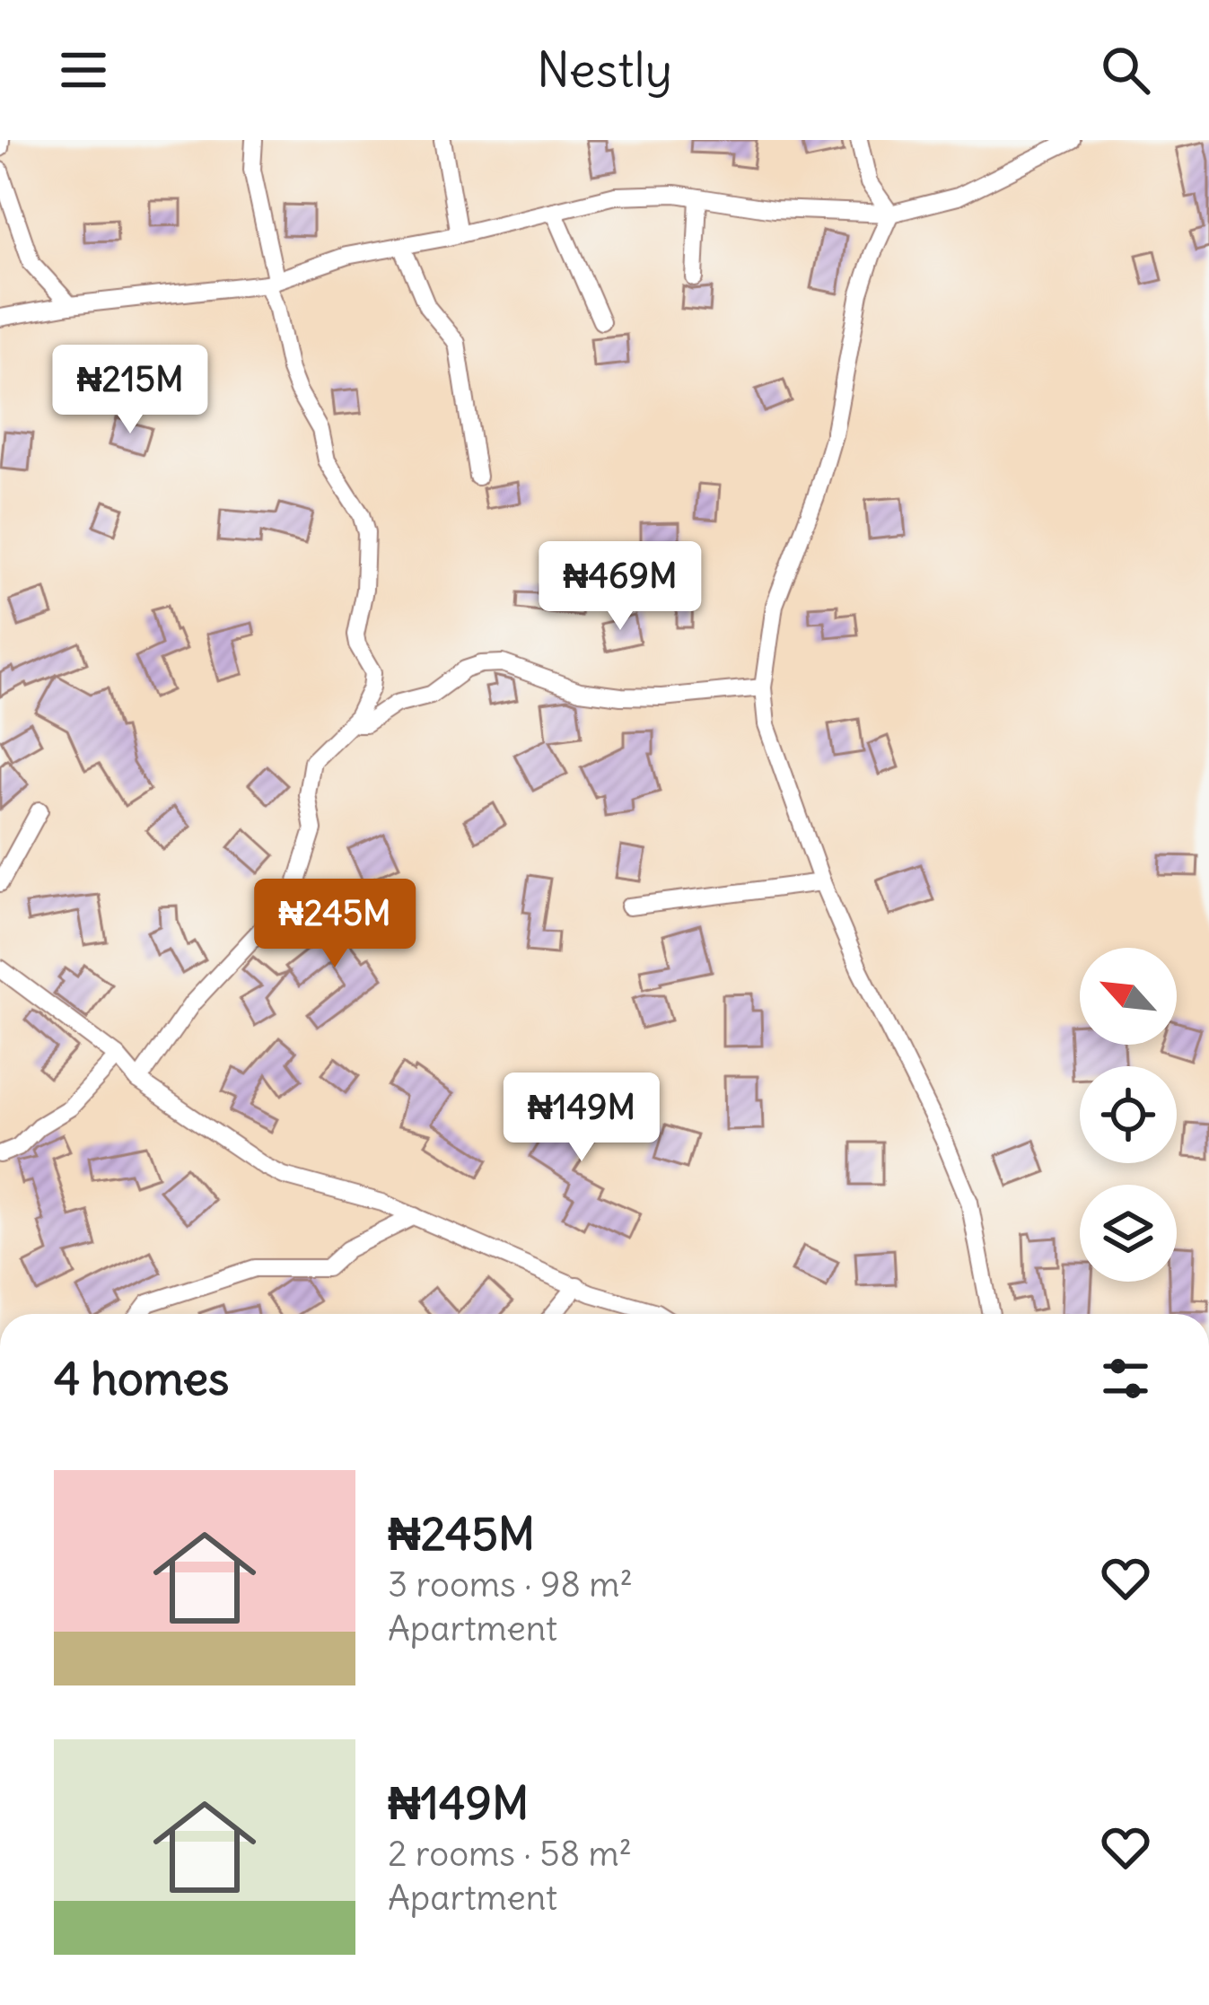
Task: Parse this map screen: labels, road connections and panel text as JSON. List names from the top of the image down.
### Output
{
  "north": "top left",
  "page": {
    "header": "Nestly",
    "price": [
      "₦215M",
      "₦469M",
      "₦245M",
      "₦149M"
    ],
    "heading": "4 homes",
    "list": [
      {
        "name": "₦245M",
        "note": "3 rooms · 98 m² · Apartment"
      },
      {
        "name": "₦149M",
        "note": "2 rooms · 58 m² · Apartment"
      }
    ]
  }
}
